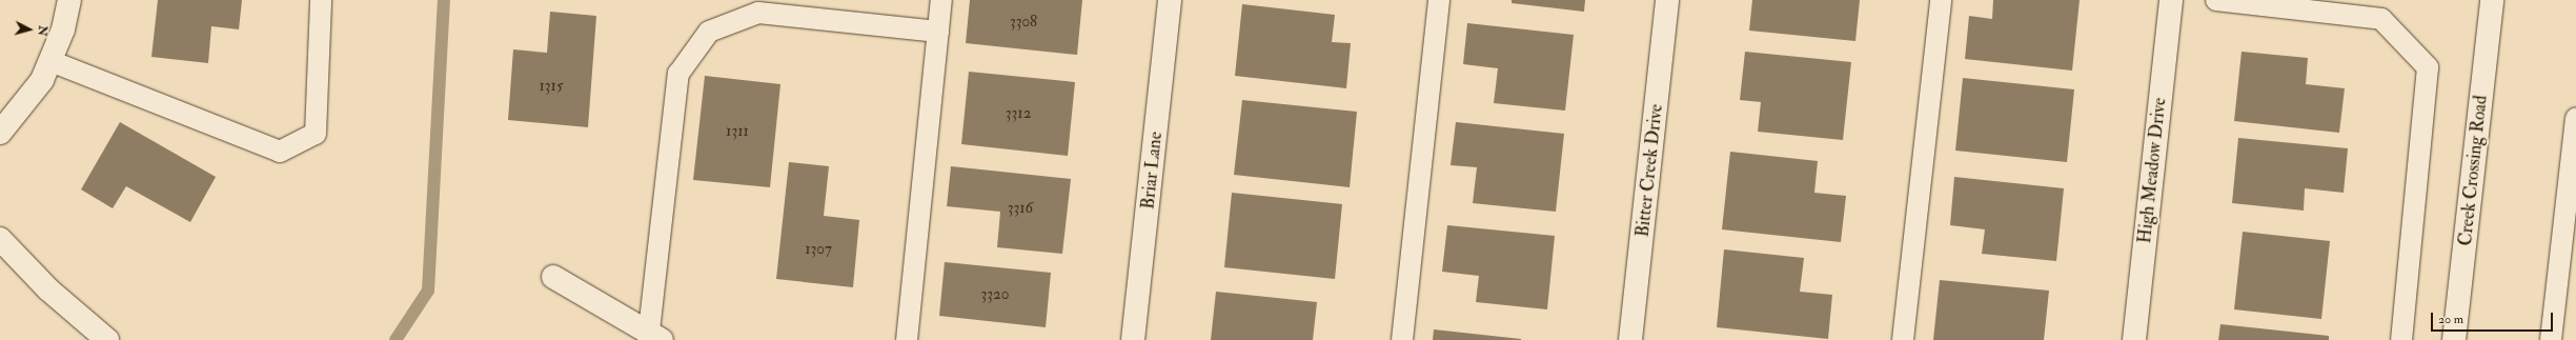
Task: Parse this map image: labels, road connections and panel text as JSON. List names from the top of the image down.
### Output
{
  "streets": {
    "street": [
      "Briar Lane",
      "Bitter Creek Drive",
      "High Meadow Drive",
      "Creek Crossing Road"
    ]
  },
  "house_numbers": [
    "3308",
    "1315",
    "3312",
    "1311",
    "3316",
    "1307",
    "3320"
  ],
  "scale_bar": "20 m",
  "north": "right"
}
